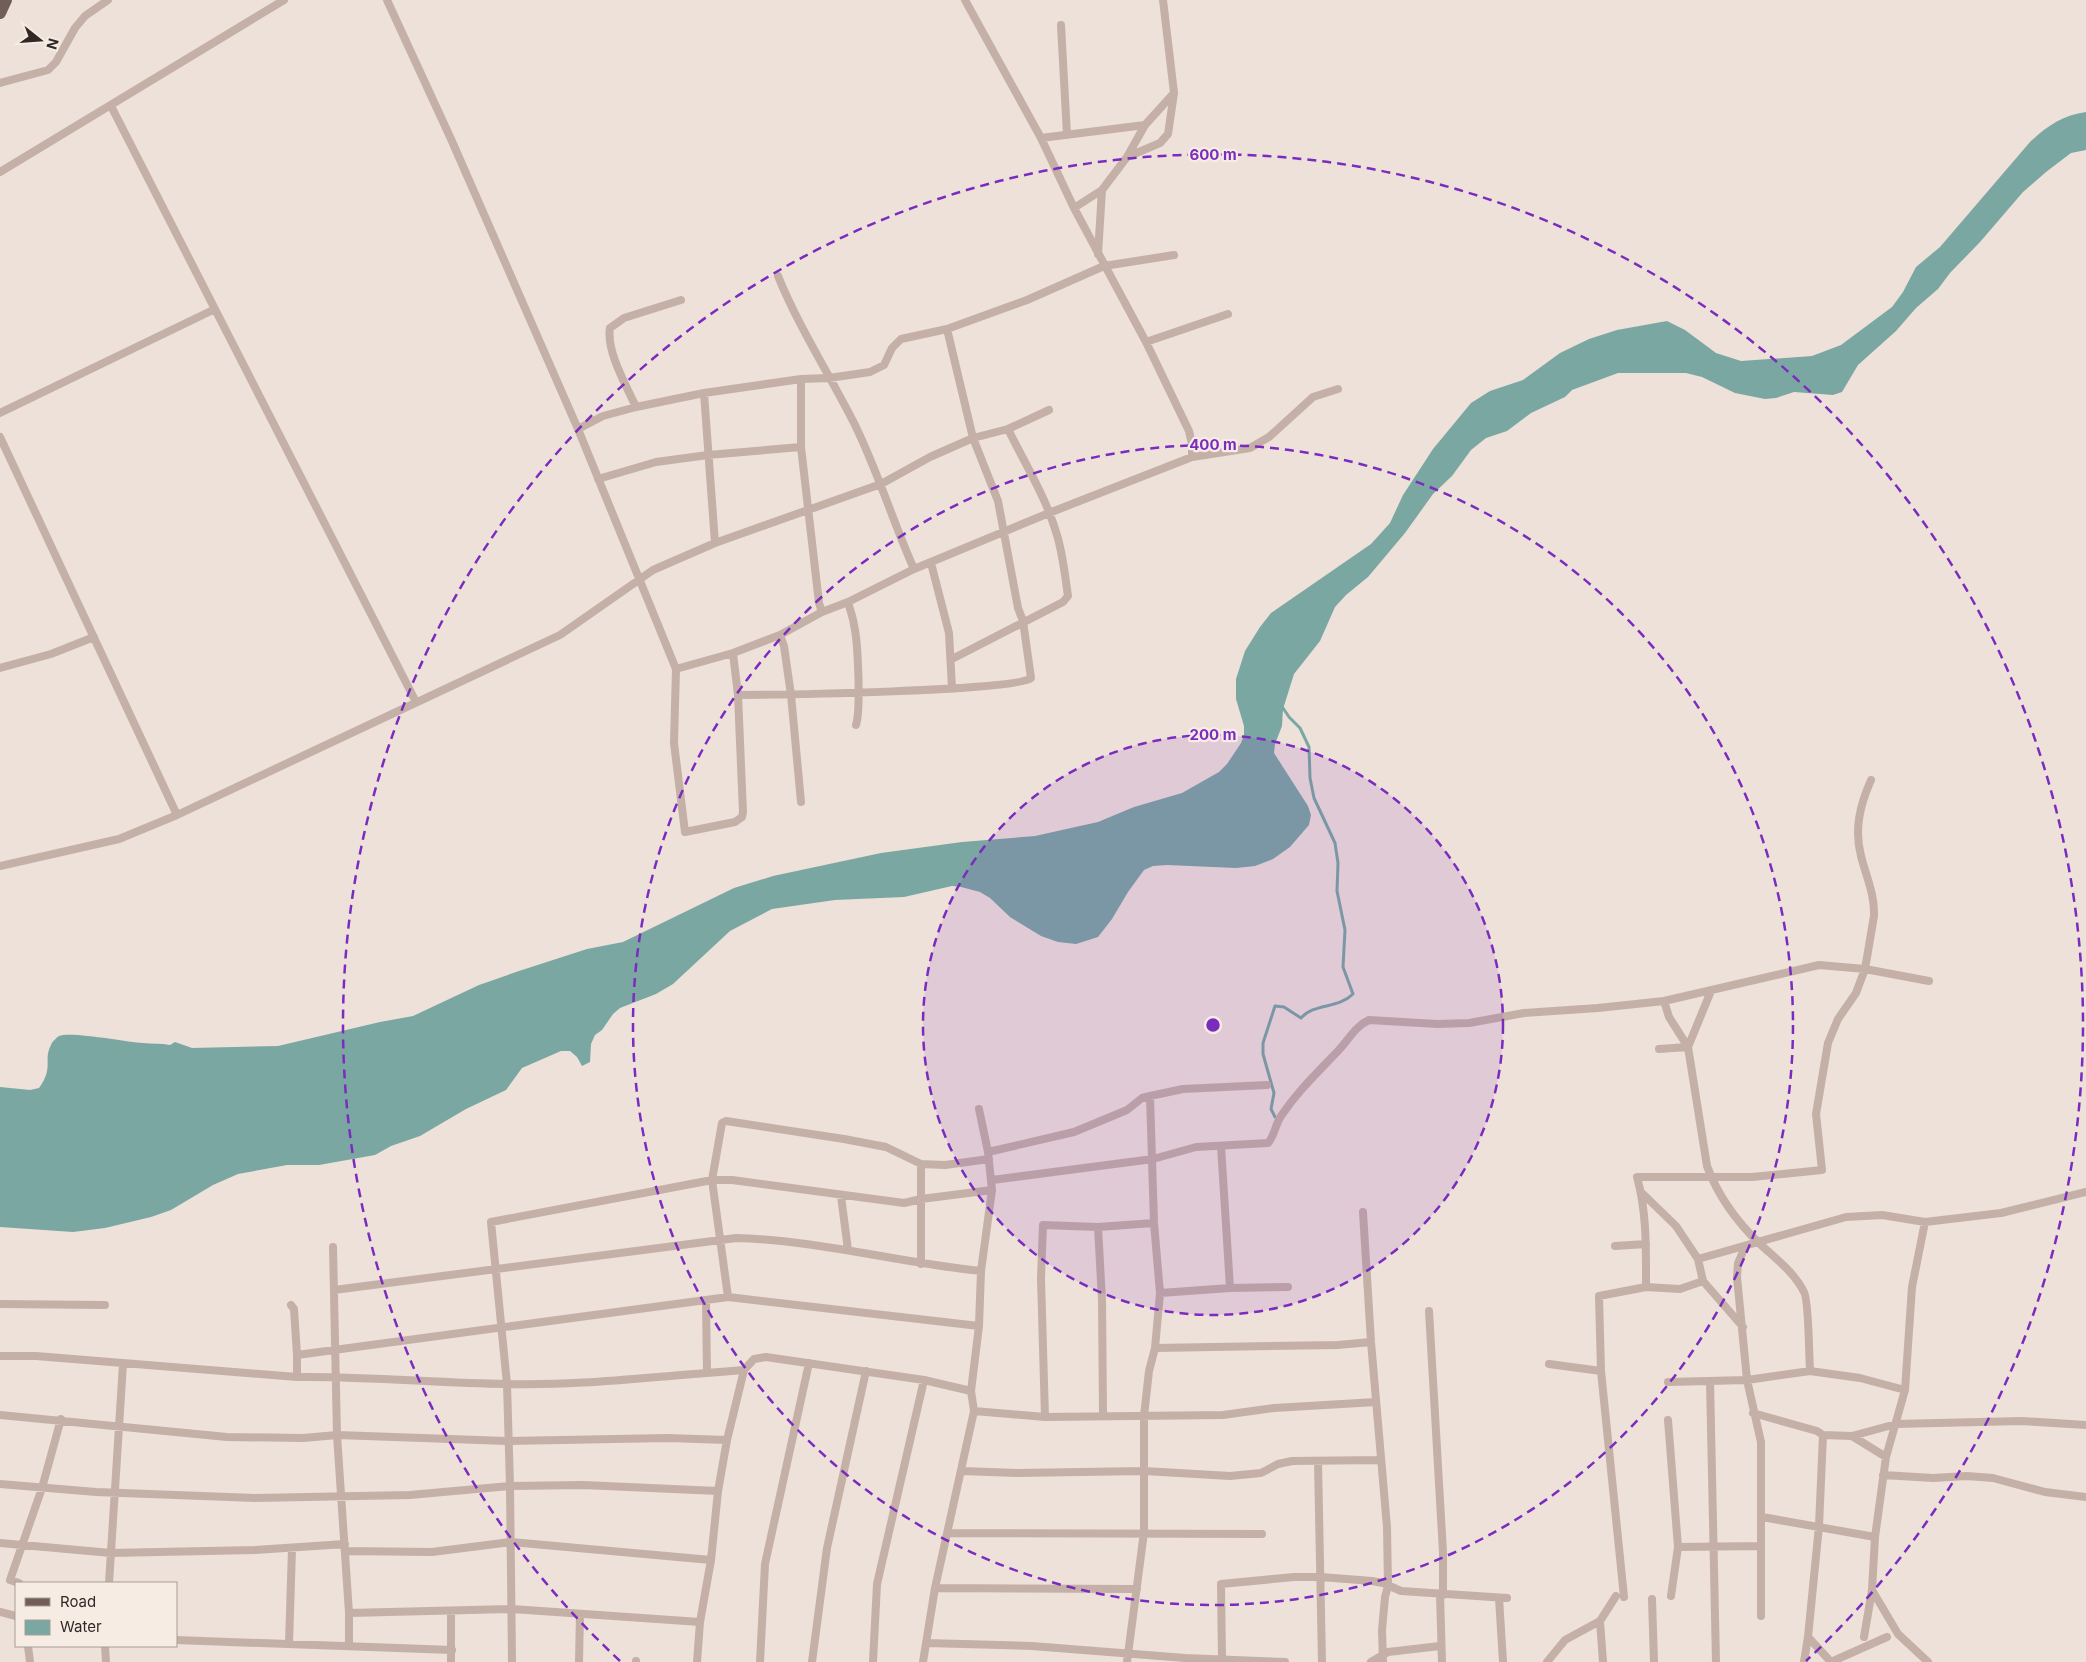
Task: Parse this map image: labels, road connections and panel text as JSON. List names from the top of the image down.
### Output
{
  "legend": ["Road", "Water"],
  "north": "right",
  "rings": ["600 m", "400 m", "200 m"]
}
